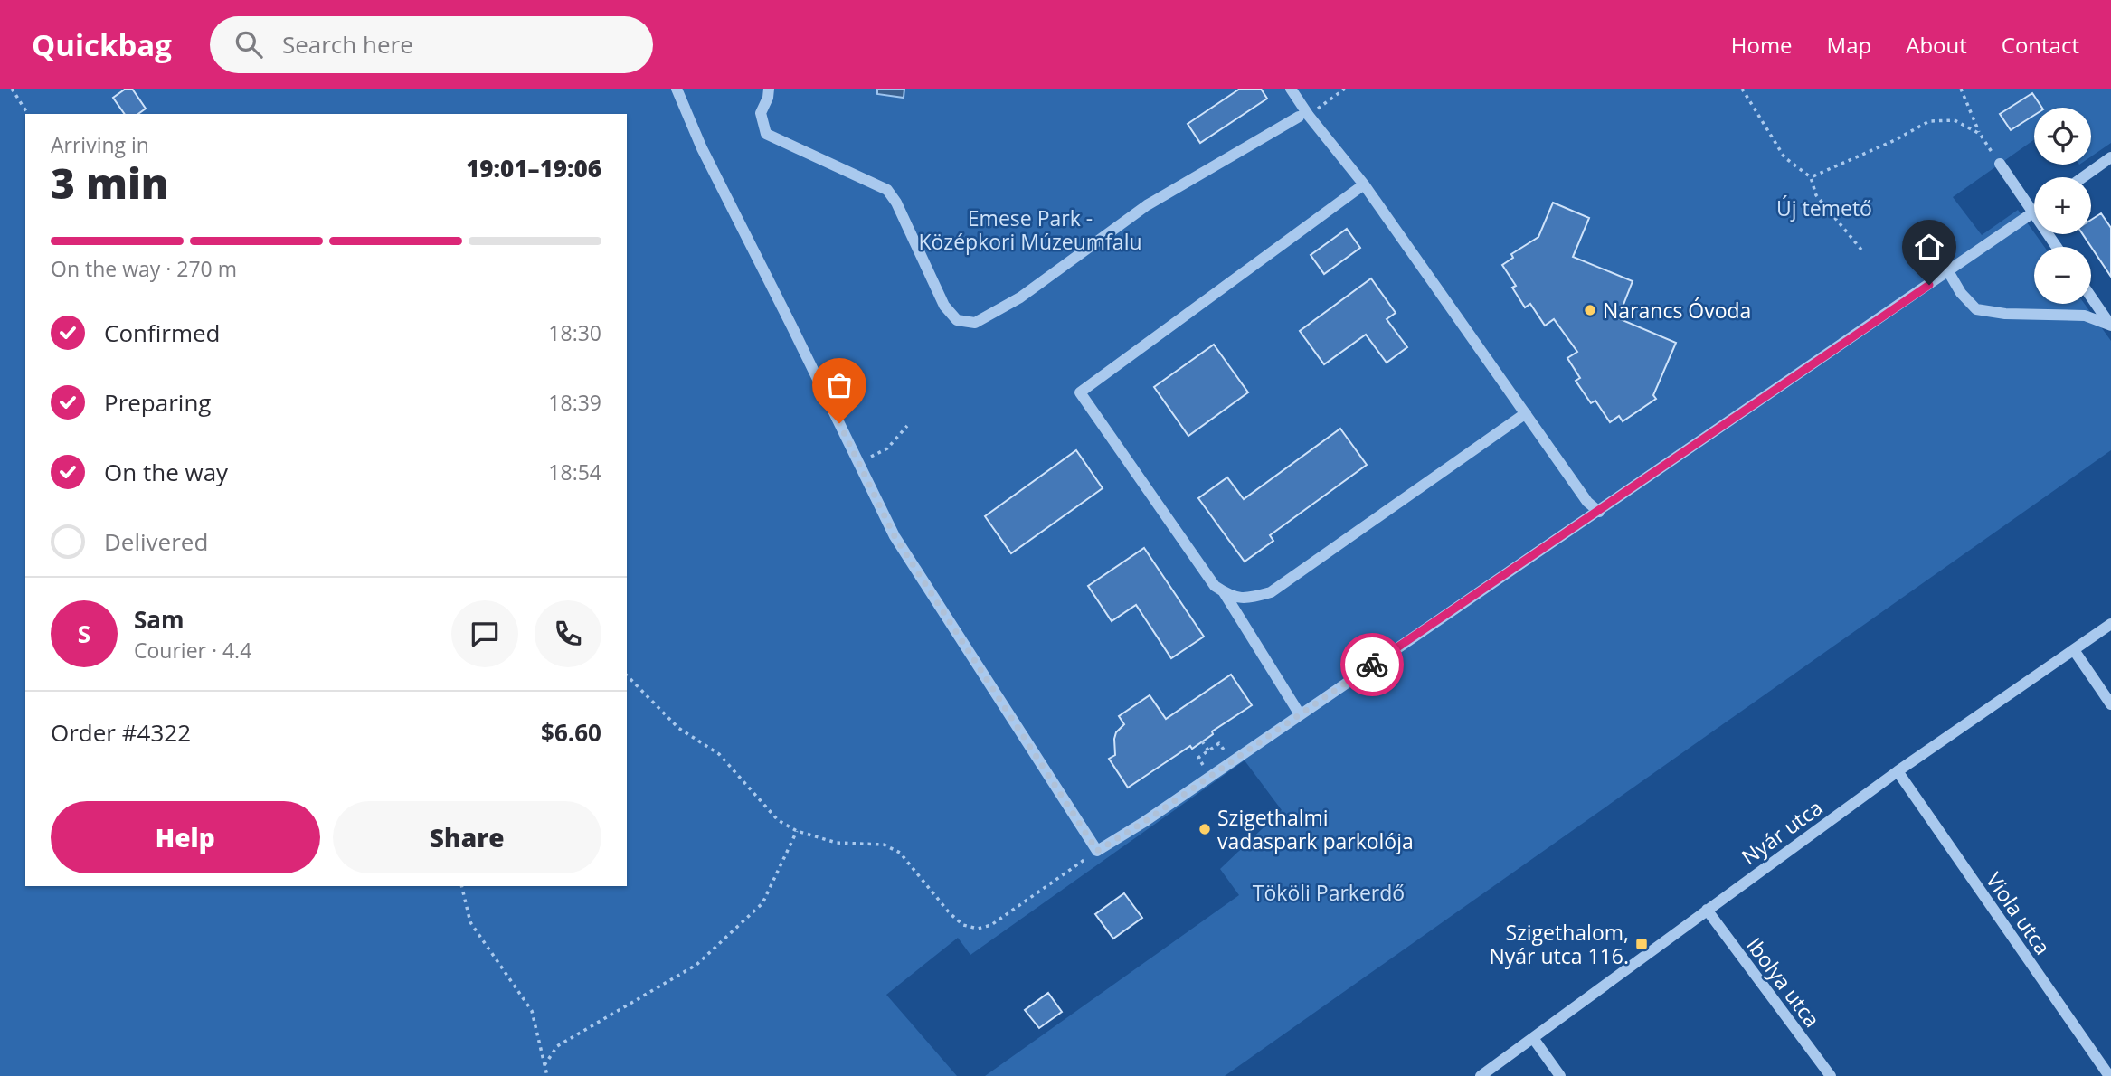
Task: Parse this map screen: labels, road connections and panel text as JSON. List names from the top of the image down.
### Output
{
  "streets": {
    "street": ["Nyár utca", "Viola utca", "Ibolya utca"]
  },
  "crossings": [
    ["Nyár utca", "Viola utca"],
    ["Nyár utca", "Ibolya utca"]
  ],
  "parks": ["Új temető", "Emese Park - Középkori Múzeumfalu", "Tököli Parkerdő"],
  "places": {
    "other": ["Narancs Óvoda", "Szigethalmi vadaspark parkolója"],
    "transit": ["Szigethalom, Nyár utca 116."]
  },
  "page": {
    "header": "Quickbag",
    "search": "Search here",
    "nav": [
      "Home",
      "Map",
      "About",
      "Contact"
    ],
    "map_buttons": ["+", "−"],
    "heading": ["3 min", "Arriving in", "19:01–19:06"],
    "panel": [
      "Sam",
      "Courier · 4.4",
      "Order #4322",
      "$6.60"
    ],
    "bar": "On the way · 270 m",
    "list": [
      ["Confirmed", "18:30"],
      ["Preparing", "18:39"],
      ["On the way", "18:54"],
      "Delivered"
    ],
    "round": "S",
    "buttons": ["Help", "Share"]
  }
}
